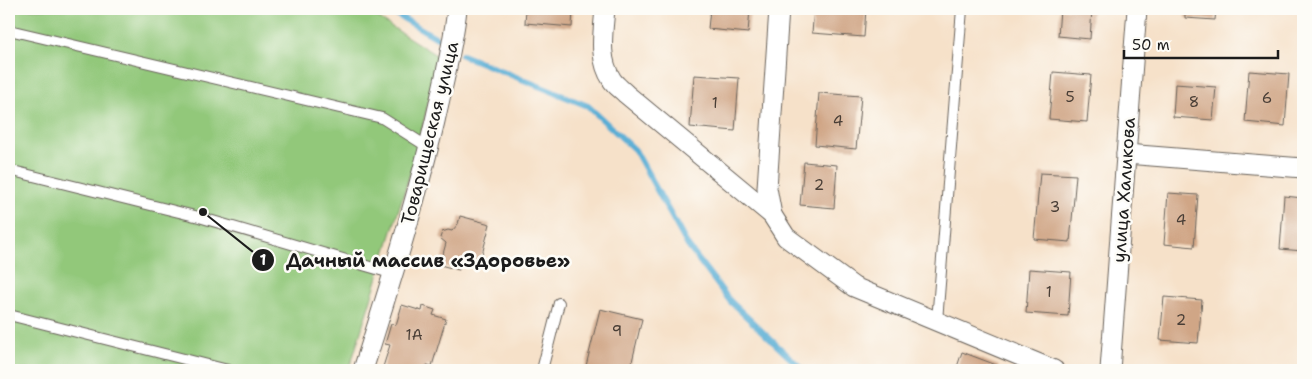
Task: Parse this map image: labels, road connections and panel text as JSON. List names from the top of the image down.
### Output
{
  "streets": {
    "street": ["Товарищеская улица", "улица Халикова"]
  },
  "places": ["Дачный массив «Здоровье»"],
  "house_numbers": [
    "5",
    "6",
    "8",
    "1",
    "4",
    "2",
    "3",
    "4",
    "1",
    "2",
    "9",
    "1А"
  ],
  "scale_bar": "50 m"
}
